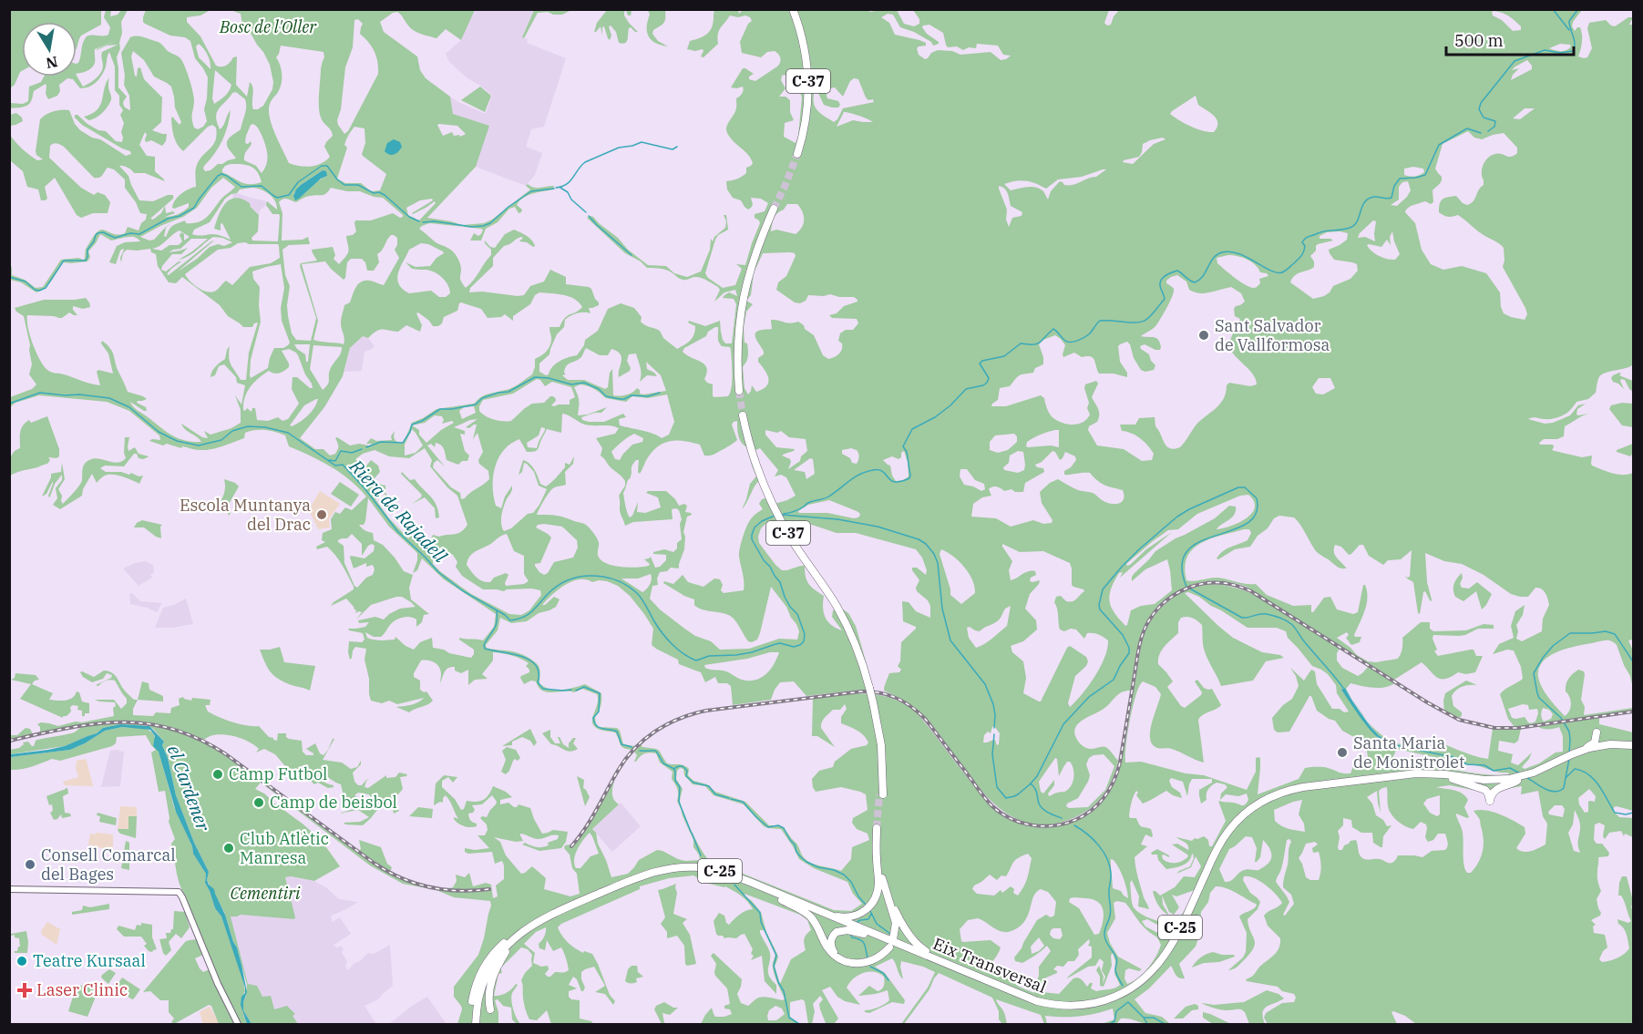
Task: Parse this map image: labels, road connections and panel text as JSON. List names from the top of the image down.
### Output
{
  "streets": {
    "highway": ["C-37", "C-25", "Eix Transversal"]
  },
  "water": ["Riera de Rajadell", "el Cardener"],
  "parks": ["Bosc de l'Oller", "Cementiri"],
  "places": {
    "other": [
      "Sant Salvador de Vallformosa",
      "Escola Muntanya del Drac",
      "Santa Maria de Monistrolet",
      "Camp Futbol",
      "Camp de beisbol",
      "Club Atlètic Manresa",
      "Consell Comarcal del Bages",
      "Teatre Kursaal"
    ],
    "health": ["Laser Clinic"]
  },
  "scale_bar": "500 m",
  "north": "bottom"
}
